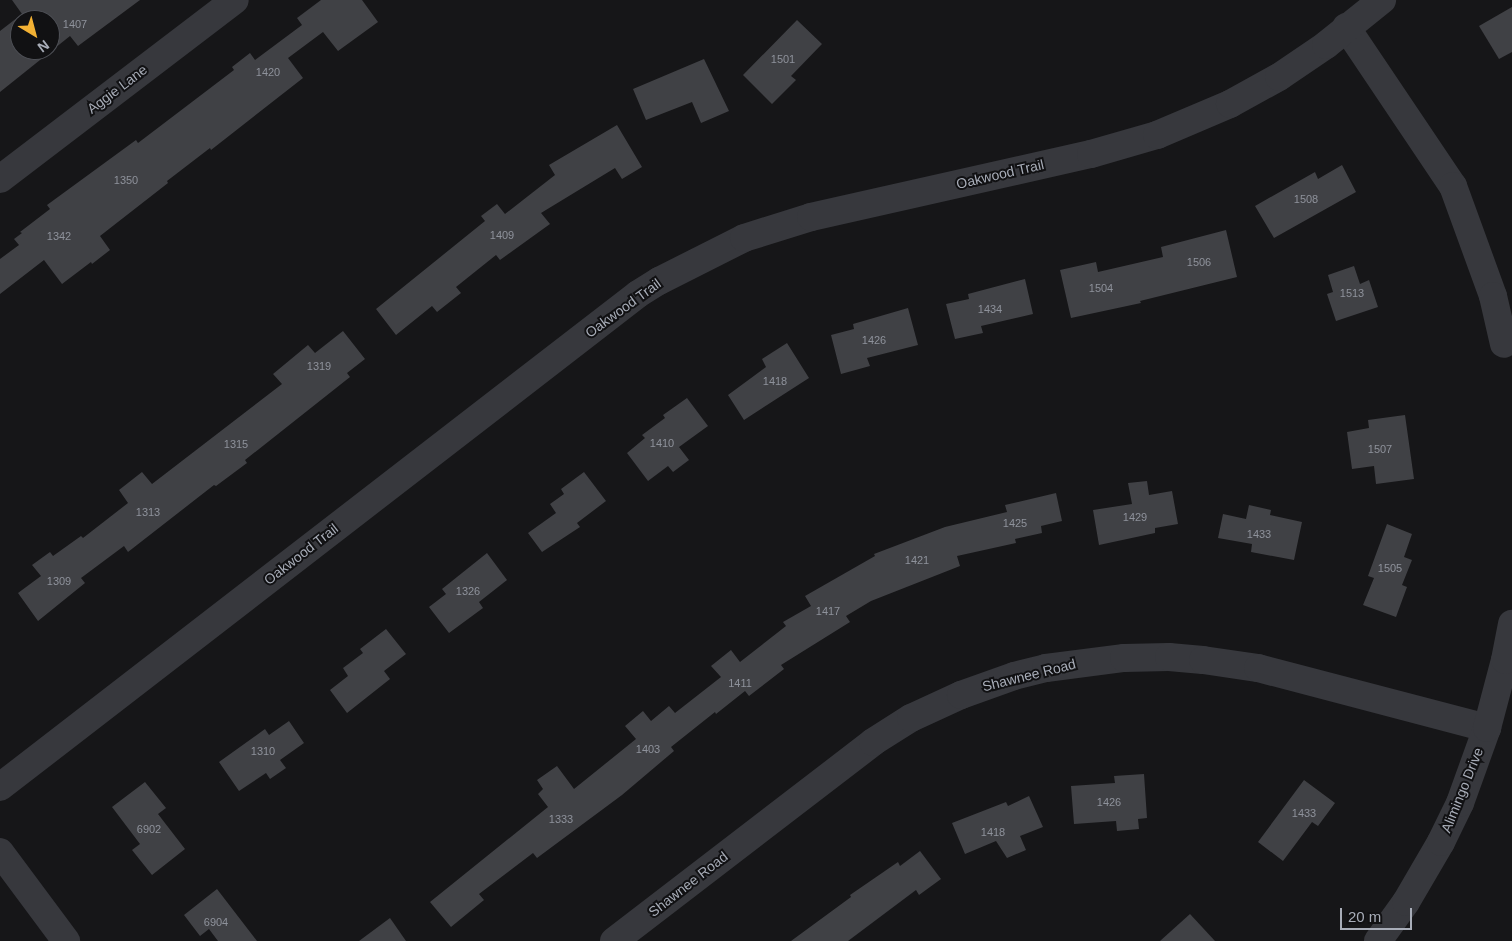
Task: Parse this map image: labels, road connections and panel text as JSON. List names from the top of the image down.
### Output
{
  "streets": {
    "street": [
      "Aggie Lane",
      "Oakwood Trail",
      "Shawnee Road",
      "Alimingo Drive"
    ]
  },
  "crossings": [
    ["Shawnee Road", "Alimingo Drive"]
  ],
  "house_numbers": [
    "1407",
    "1501",
    "1420",
    "1350",
    "1508",
    "1409",
    "1342",
    "1506",
    "1504",
    "1513",
    "1434",
    "1426",
    "1319",
    "1418",
    "1410",
    "1315",
    "1507",
    "1313",
    "1429",
    "1425",
    "1433",
    "1421",
    "1505",
    "1309",
    "1326",
    "1417",
    "1411",
    "1403",
    "1310",
    "1426",
    "1433",
    "1333",
    "6902",
    "1418",
    "6904"
  ],
  "scale_bar": "20 m",
  "north": "bottom right"
}
